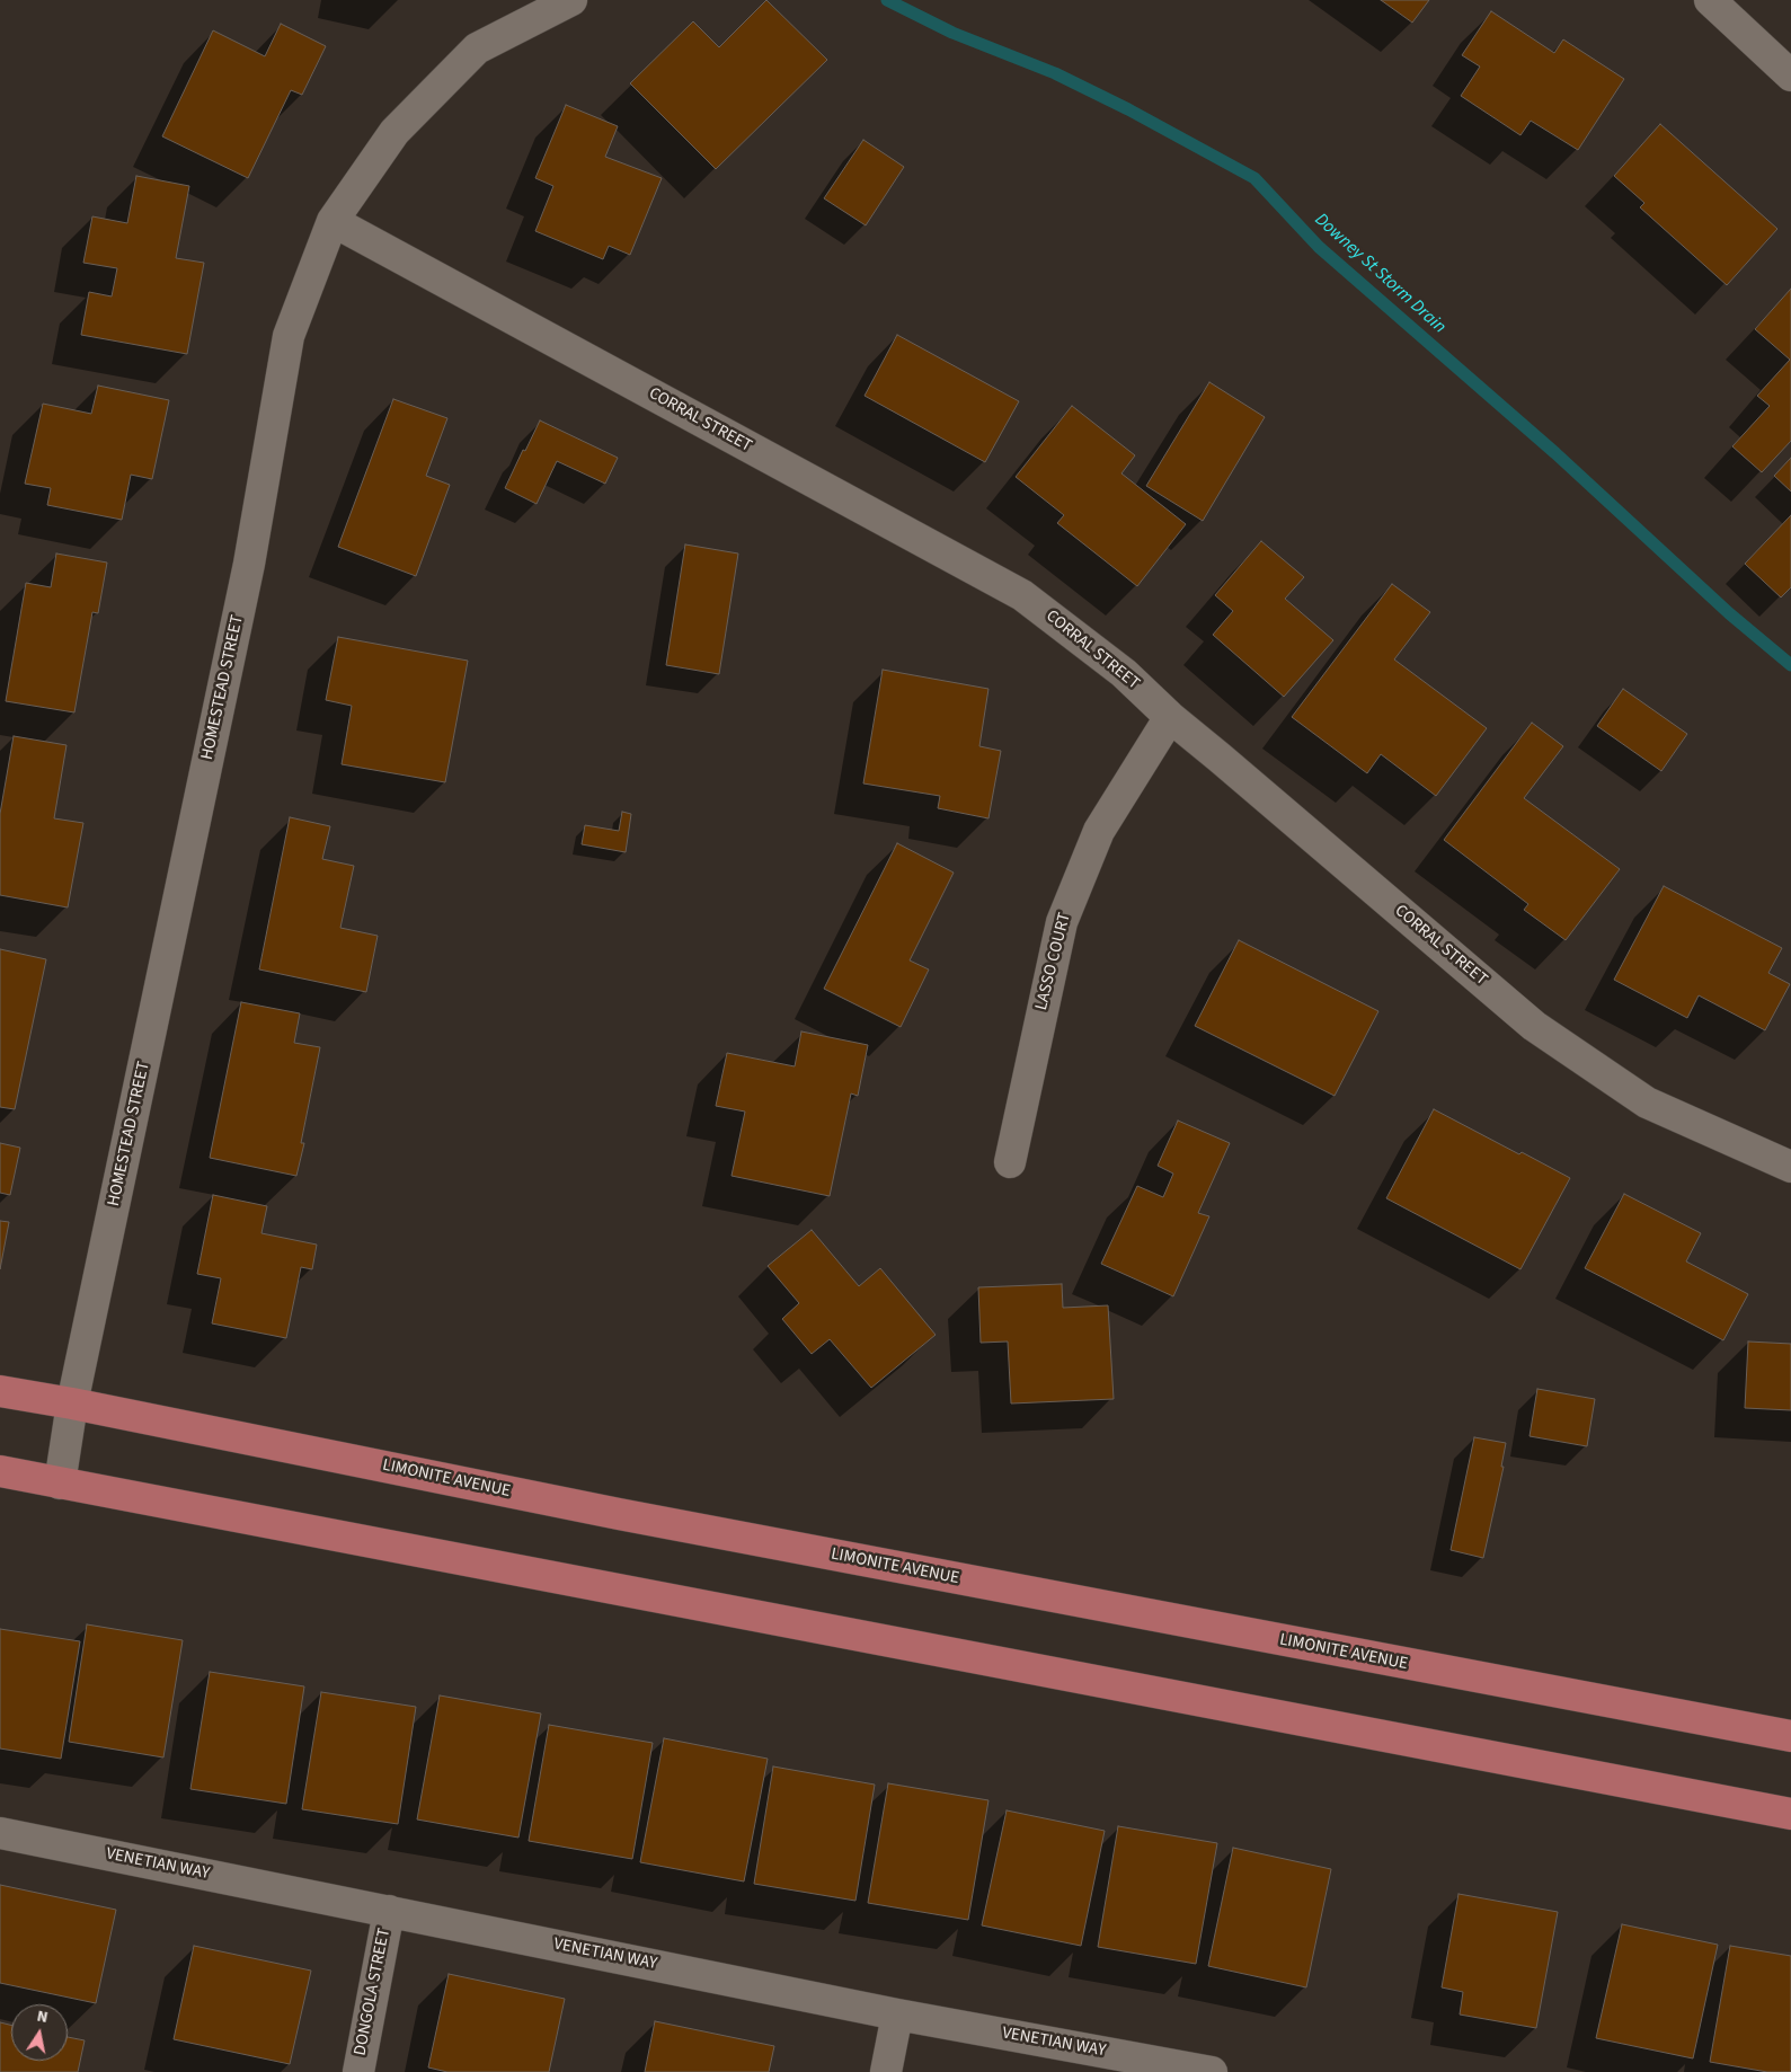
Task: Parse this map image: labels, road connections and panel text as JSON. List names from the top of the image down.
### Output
{
  "streets": {
    "main road": ["LIMONITE AVENUE"],
    "street": [
      "CORRAL STREET",
      "HOMESTEAD STREET",
      "LASSO COURT",
      "VENETIAN WAY",
      "DONGOLA STREET"
    ]
  },
  "crossings": [
    ["CORRAL STREET", "HOMESTEAD STREET"],
    ["CORRAL STREET", "LASSO COURT"],
    ["HOMESTEAD STREET", "LIMONITE AVENUE"],
    ["VENETIAN WAY", "DONGOLA STREET"]
  ],
  "water": ["Downey St Storm Drain"],
  "north": "top"
}
